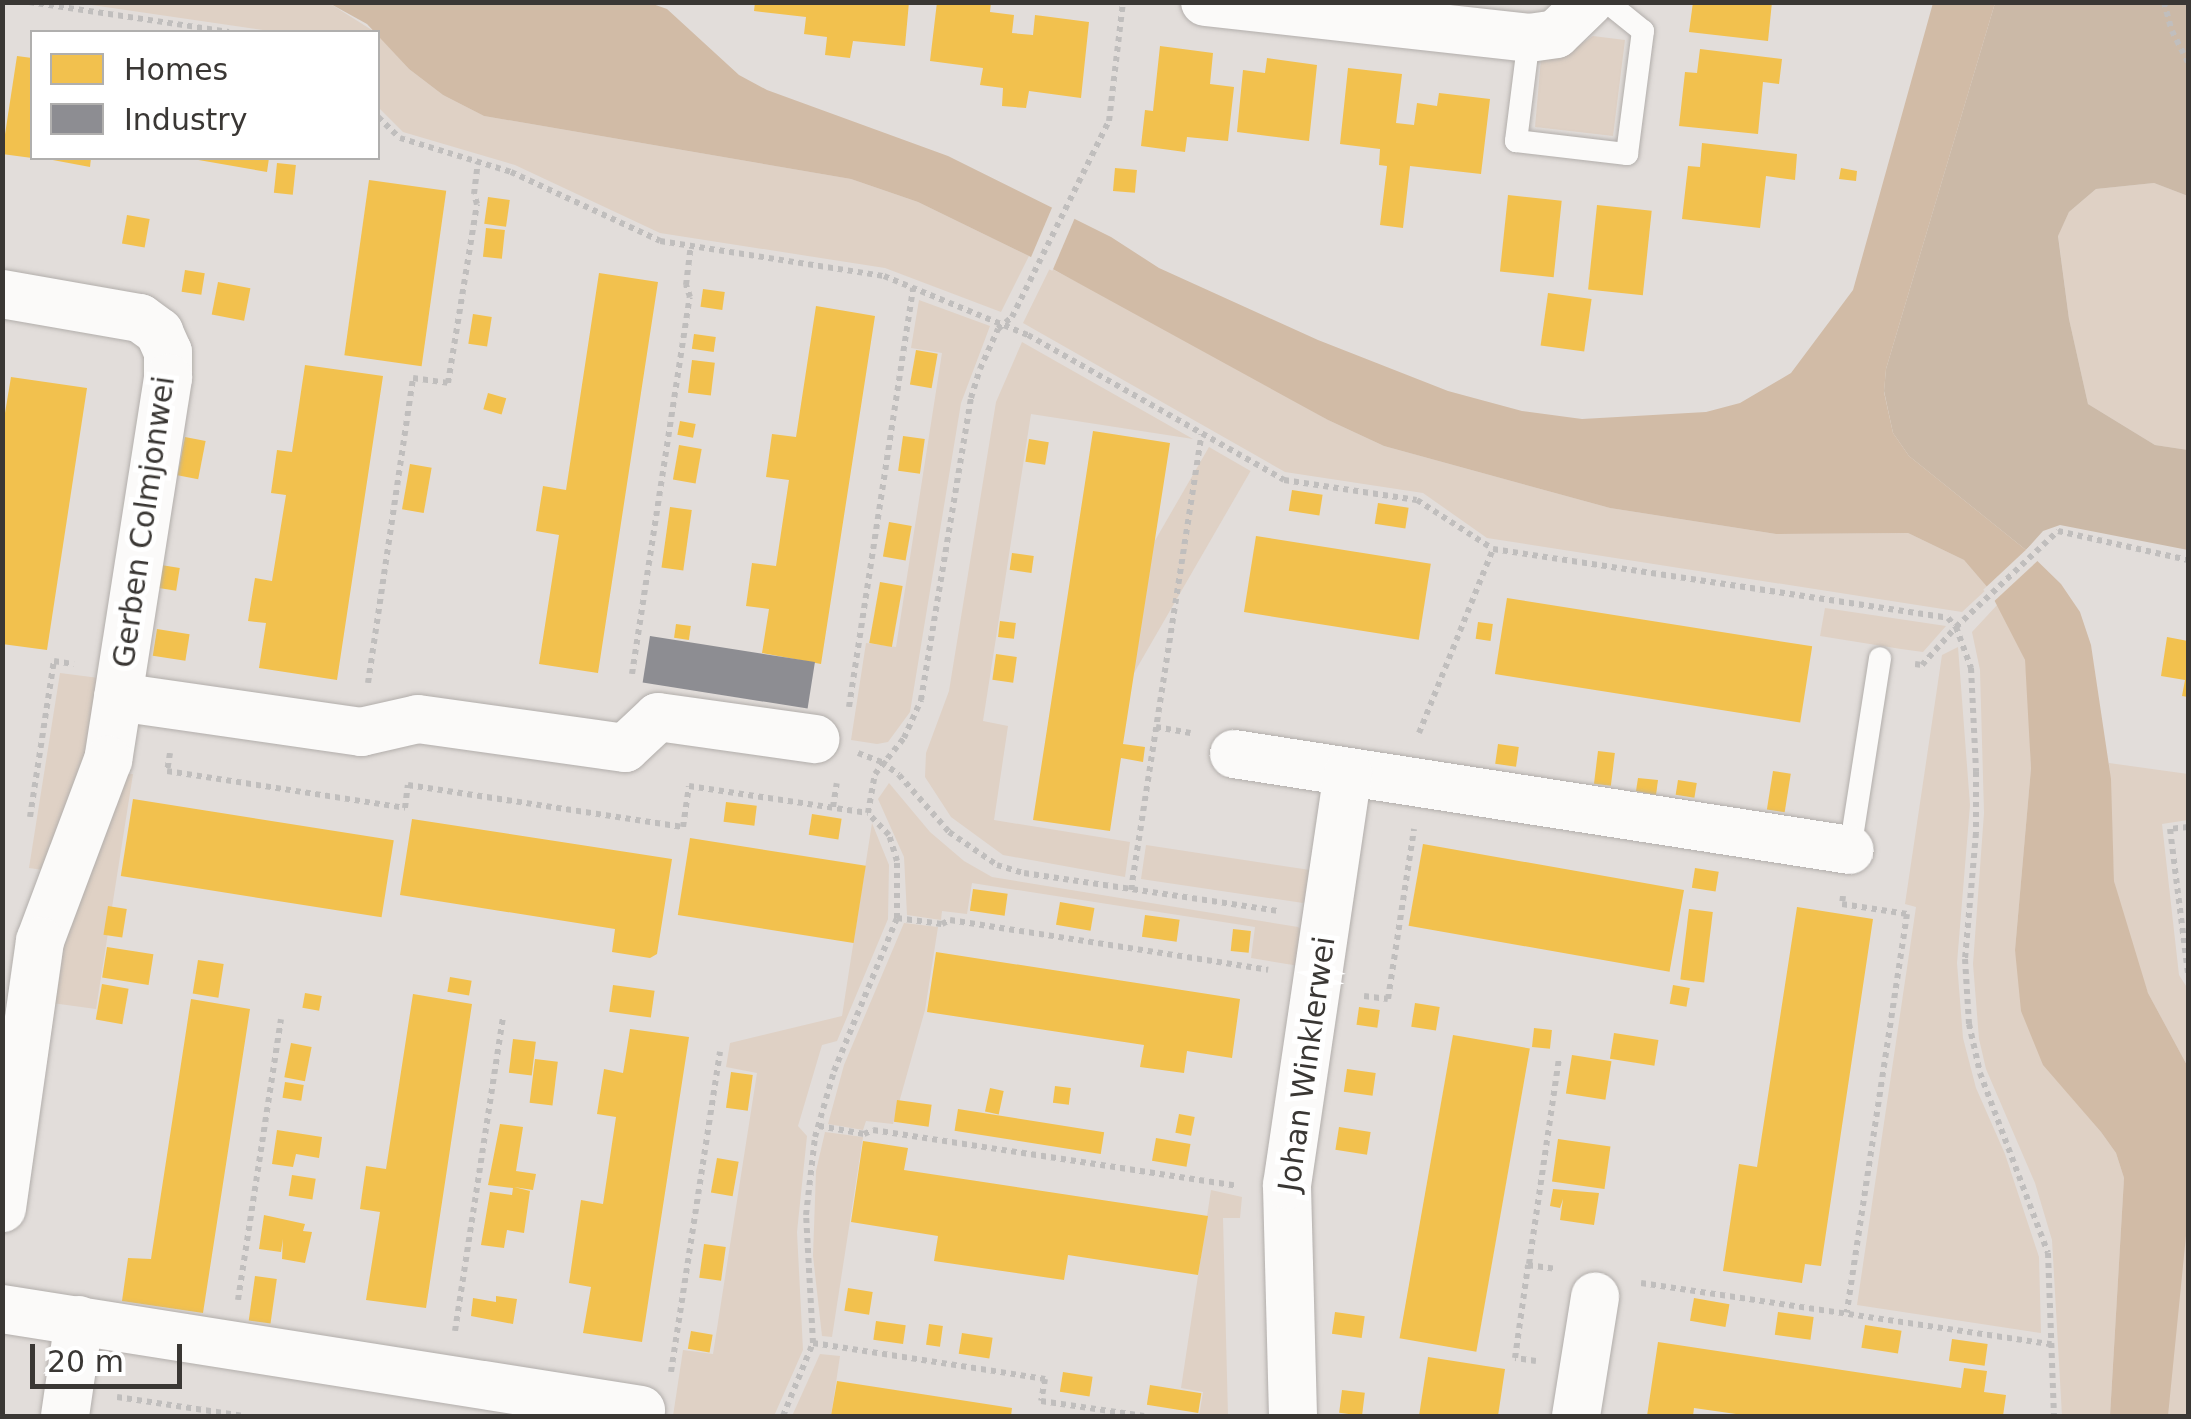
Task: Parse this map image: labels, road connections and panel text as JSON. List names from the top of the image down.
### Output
{
  "streets": {
    "street": ["Gerben Colmjonwei", "Johan Winklerwei"]
  },
  "legend": ["Homes", "Industry"],
  "scale_bar": "20 m"
}
